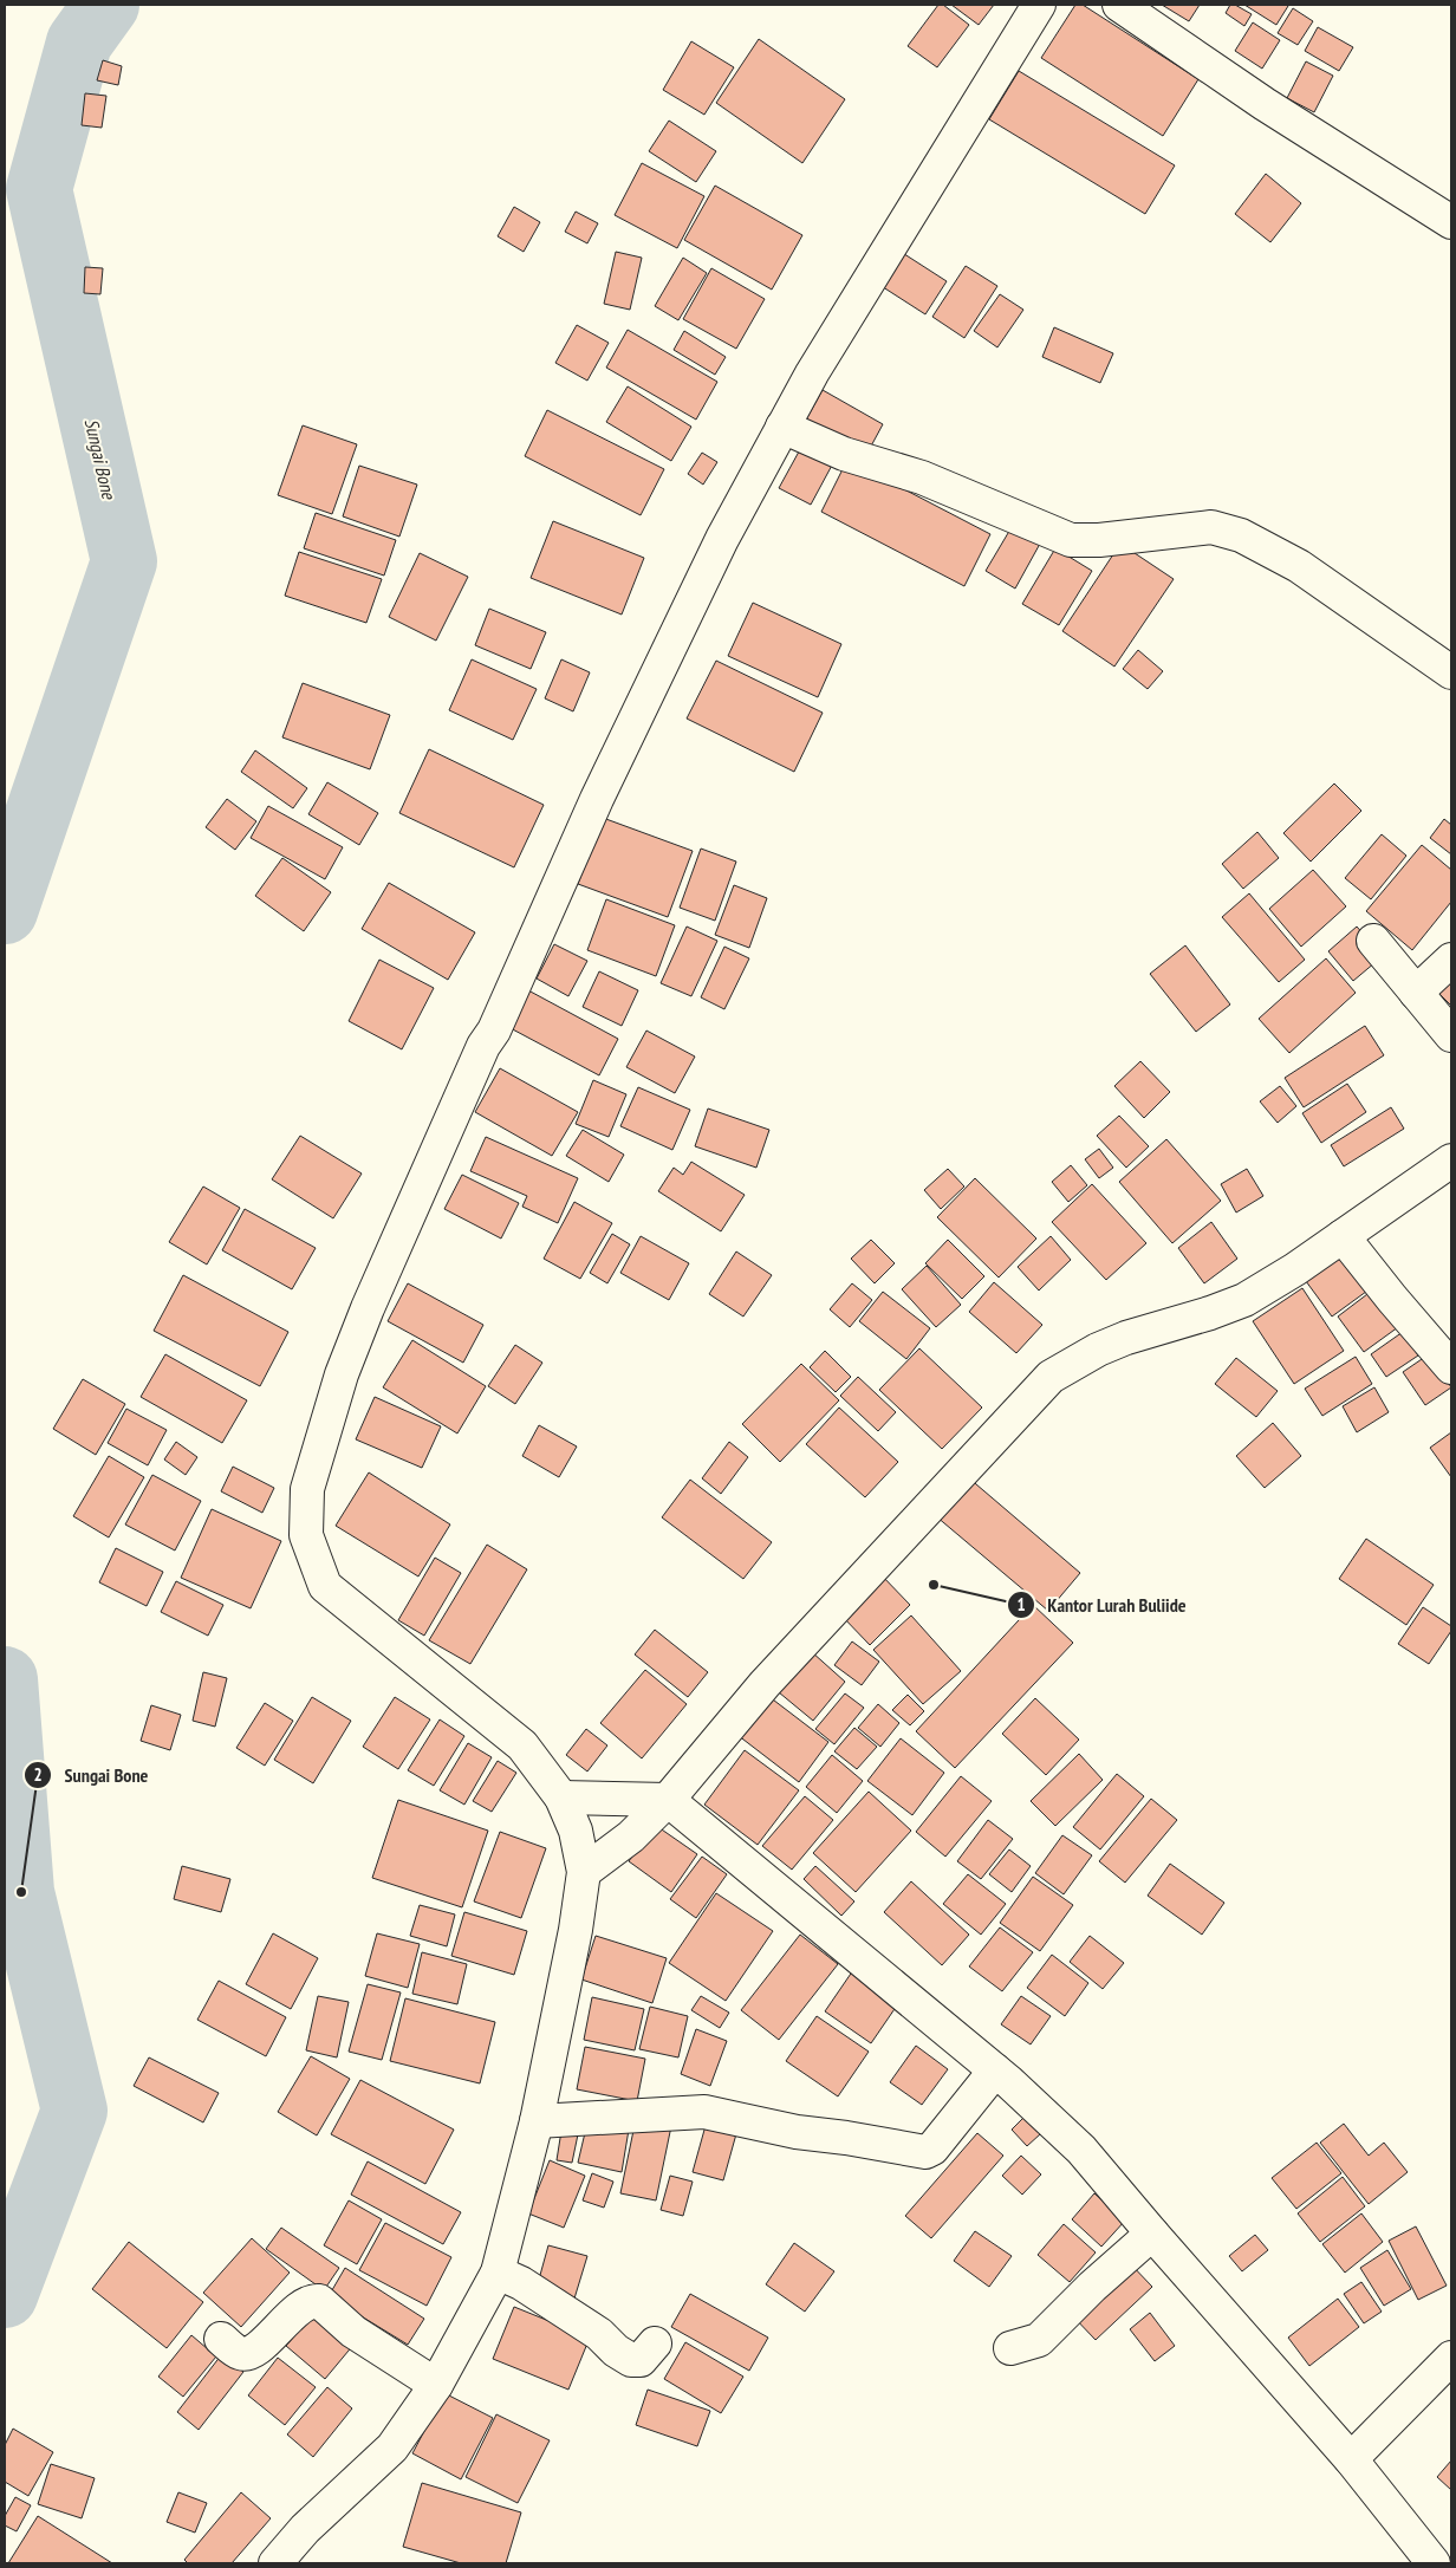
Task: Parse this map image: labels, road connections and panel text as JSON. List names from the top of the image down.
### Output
{
  "water": ["Sungai Bone"],
  "places": ["Kantor Lurah Buliide", "Sungai Bone"]
}
